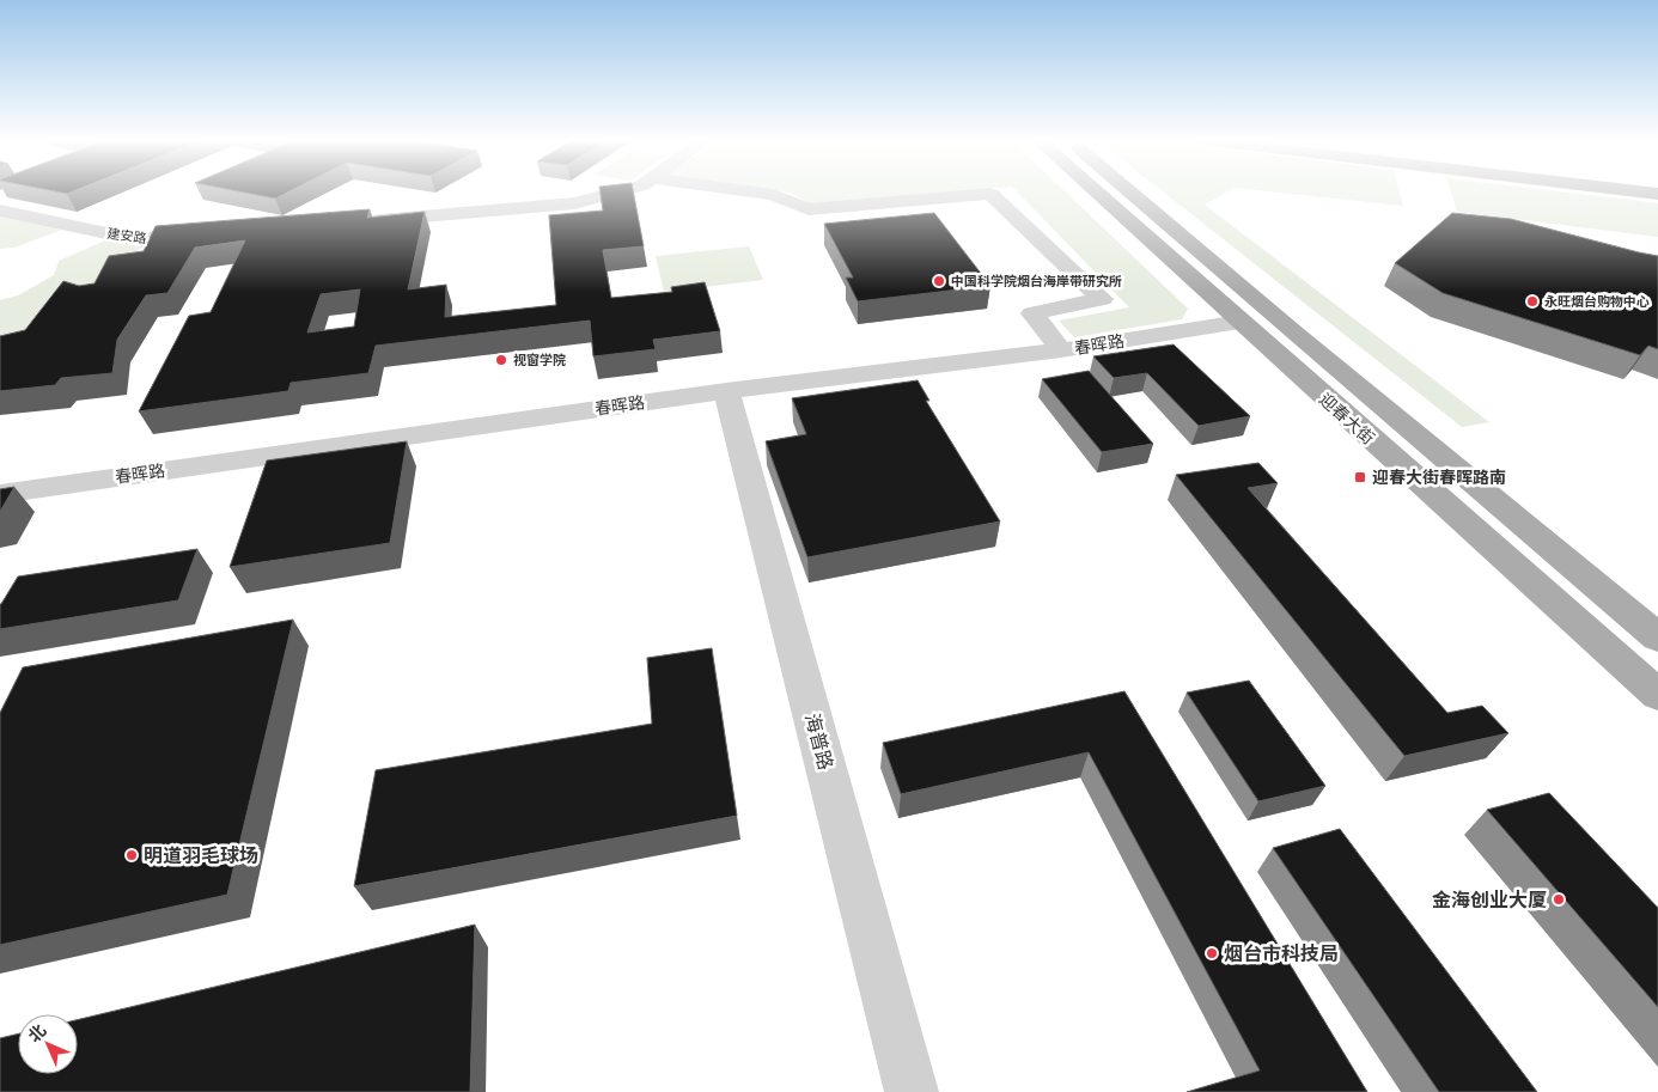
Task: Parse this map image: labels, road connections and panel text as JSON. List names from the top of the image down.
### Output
{
  "streets": {
    "main road": ["迎春大街"],
    "street": ["建安路", "春晖路", "海普路"]
  },
  "crossings": [
    ["春晖路", "迎春大街"],
    ["春晖路", "海普路"]
  ],
  "places": {
    "other": [
      "中国科学院烟台海岸带研究所",
      "永旺烟台购物中心",
      "视窗学院",
      "明道羽毛球场",
      "金海创业大厦",
      "烟台市科技局"
    ],
    "transit": ["迎春大街春晖路南"]
  },
  "north": "top left"
}
